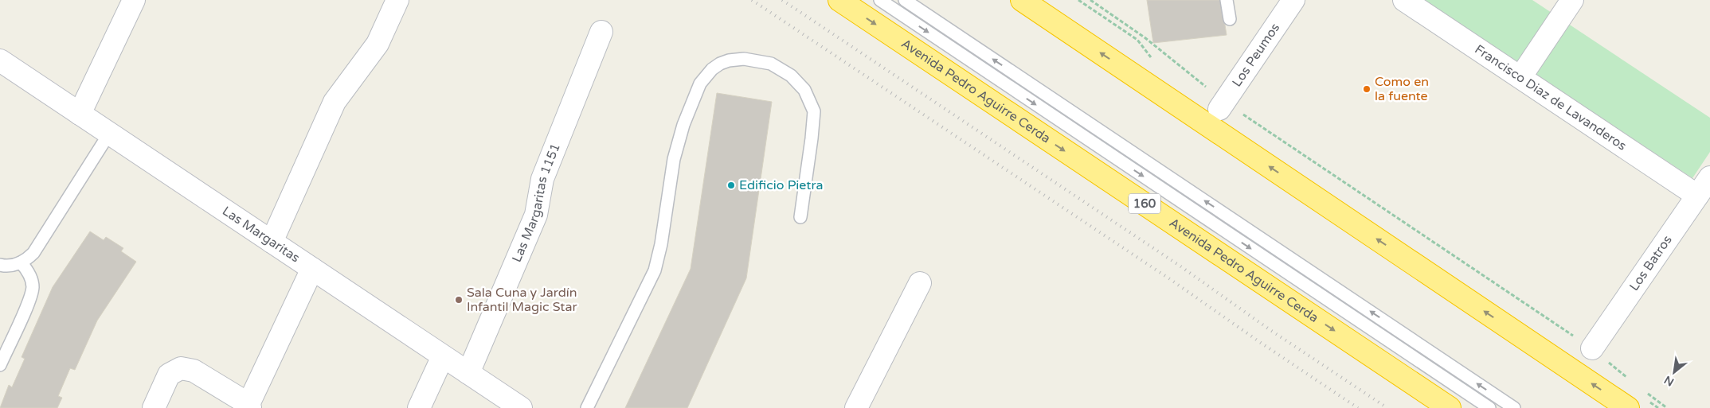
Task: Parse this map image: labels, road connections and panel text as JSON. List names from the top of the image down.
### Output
{
  "streets": {
    "highway": ["Avenida Pedro Aguirre Cerda", "160"],
    "street": [
      "Los Peumos",
      "Francisco Diaz de Lavanderos",
      "Las Margaritas 1151",
      "Las Margaritas",
      "Los Batros"
    ]
  },
  "crossings": [
    ["Francisco Diaz de Lavanderos", "Los Batros"],
    ["Las Margaritas 1151", "Las Margaritas"]
  ],
  "places": ["Como en la fuente", "Edificio Pietra", "Sala Cuna y Jardín Infantil Magic Star"],
  "north": "bottom left"
}
